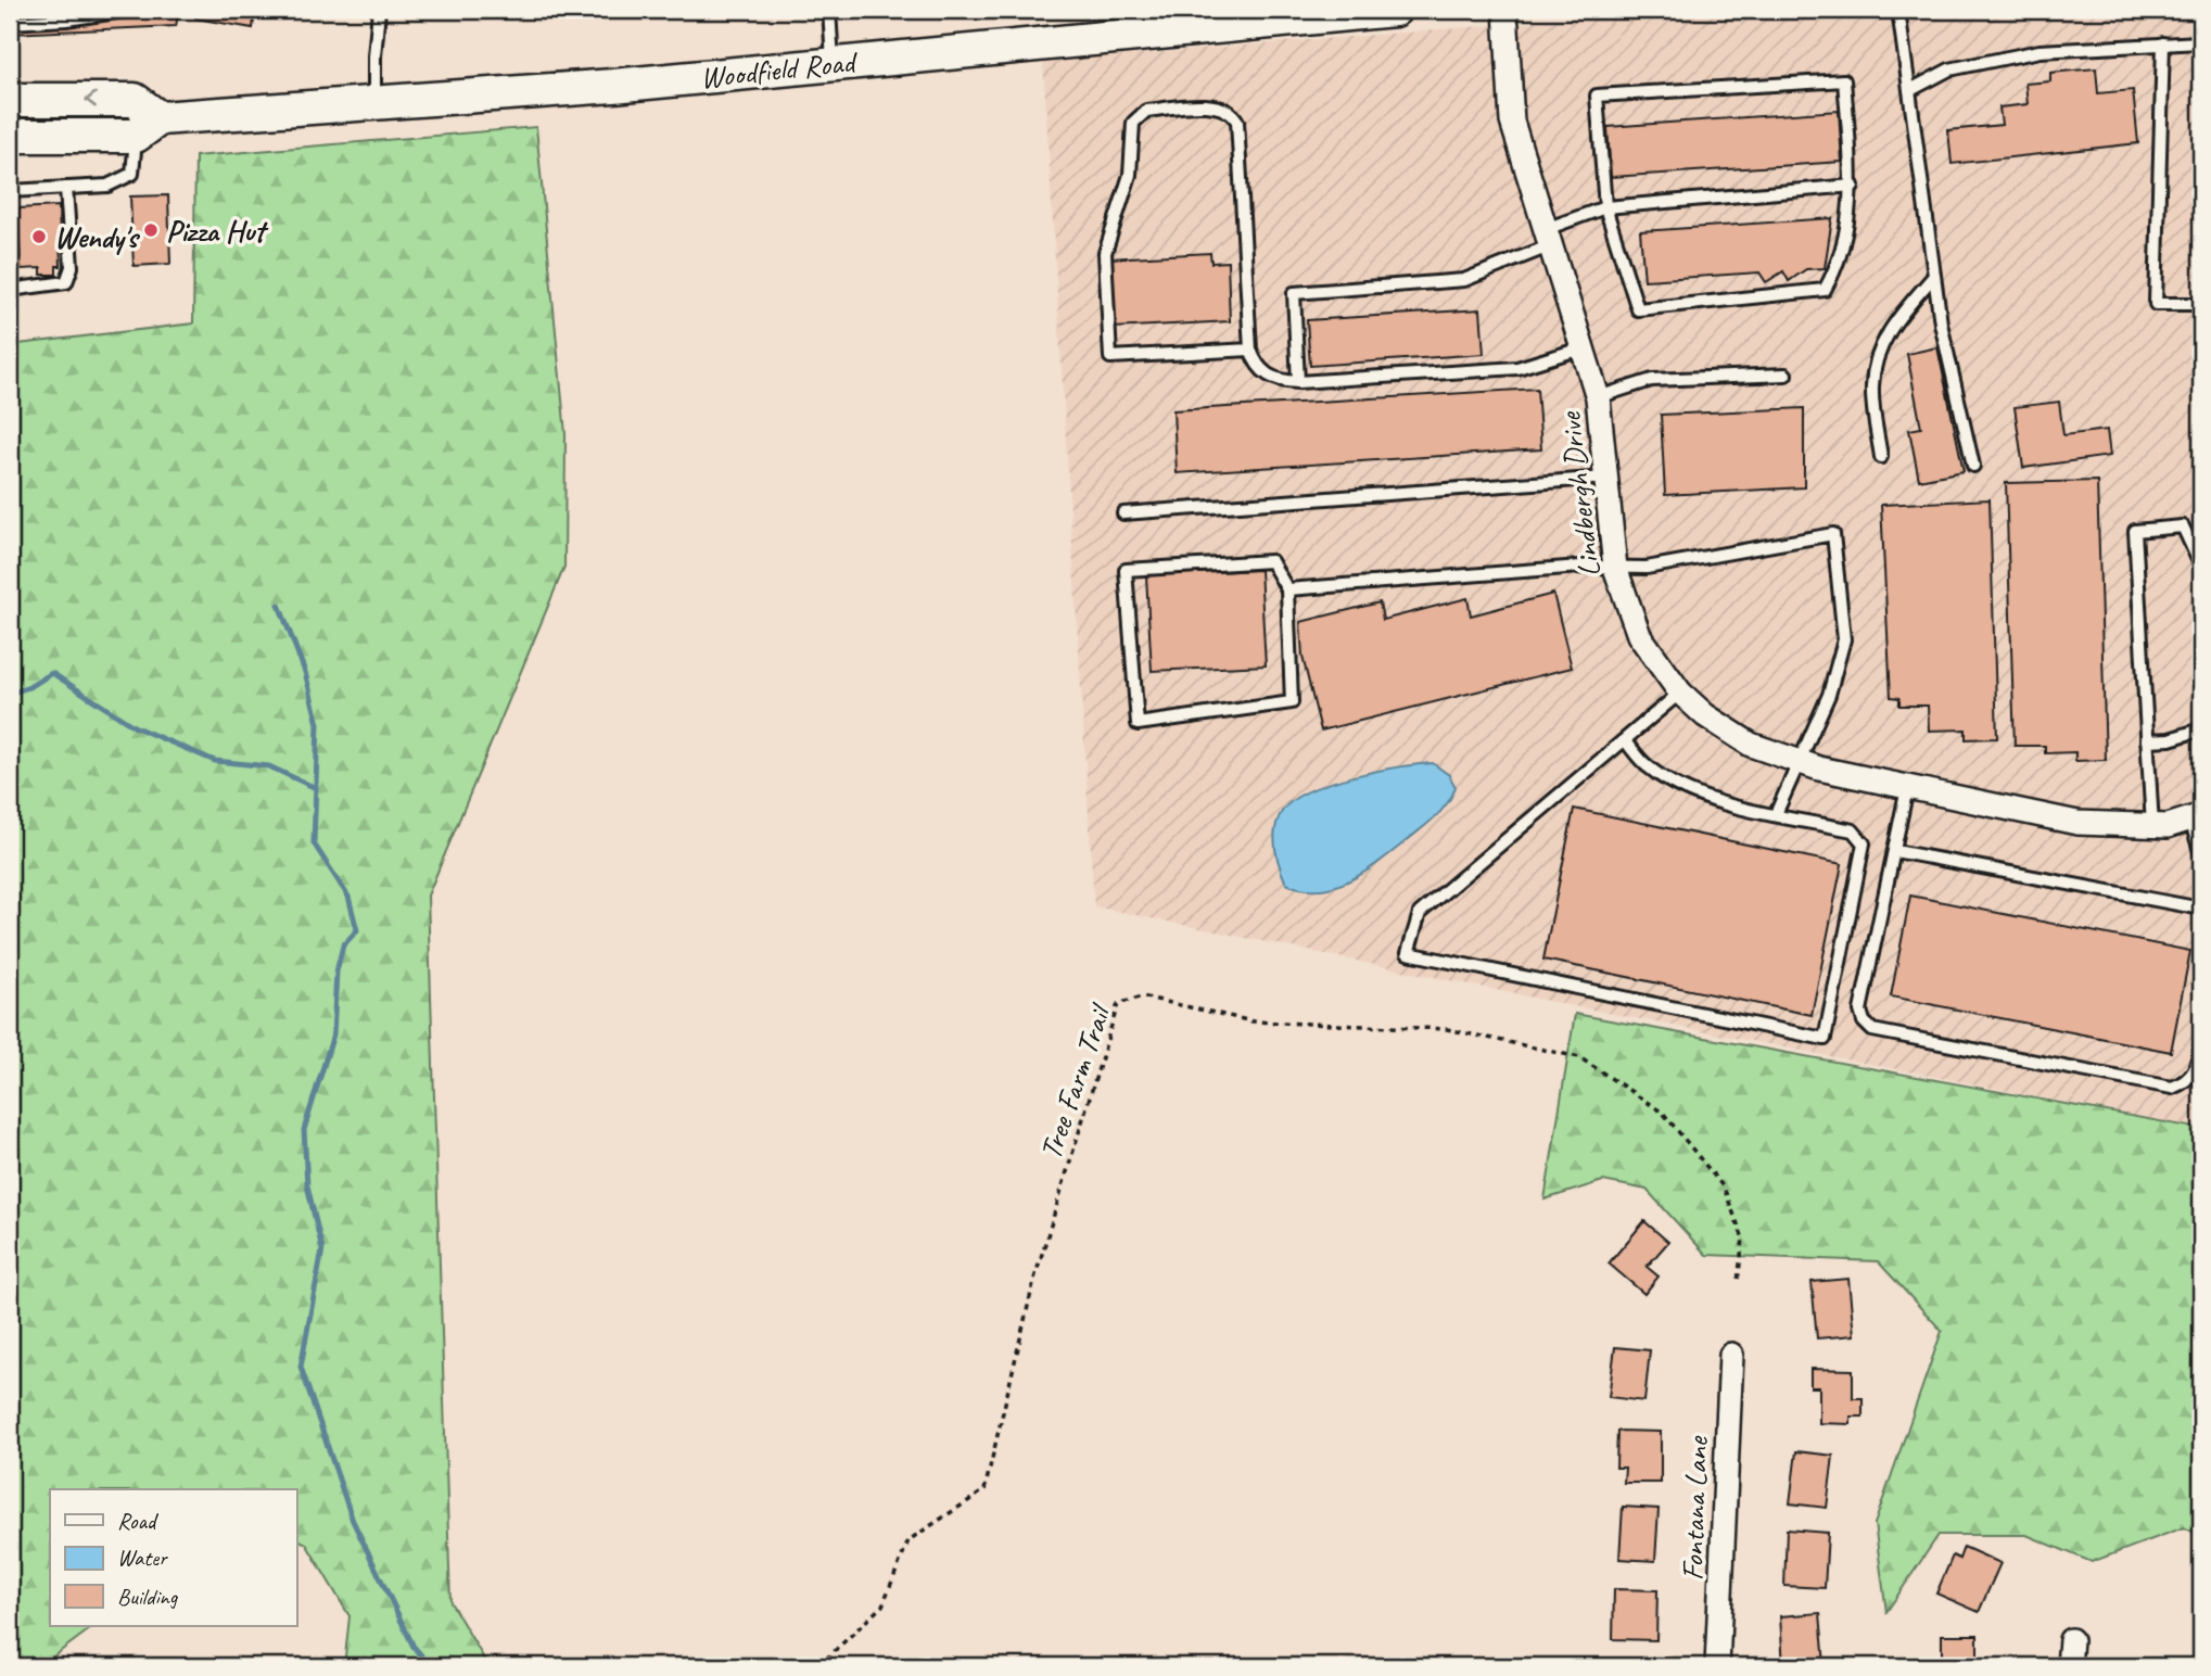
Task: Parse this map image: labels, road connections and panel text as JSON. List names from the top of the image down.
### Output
{
  "streets": {
    "main road": ["Woodfield Road"],
    "street": ["Lindbergh Drive", "Fontana Lane"],
    "path": ["Tree Farm Trail"]
  },
  "places": ["Pizza Hut", "Wendy's"],
  "legend": ["Road", "Water", "Building"]
}
